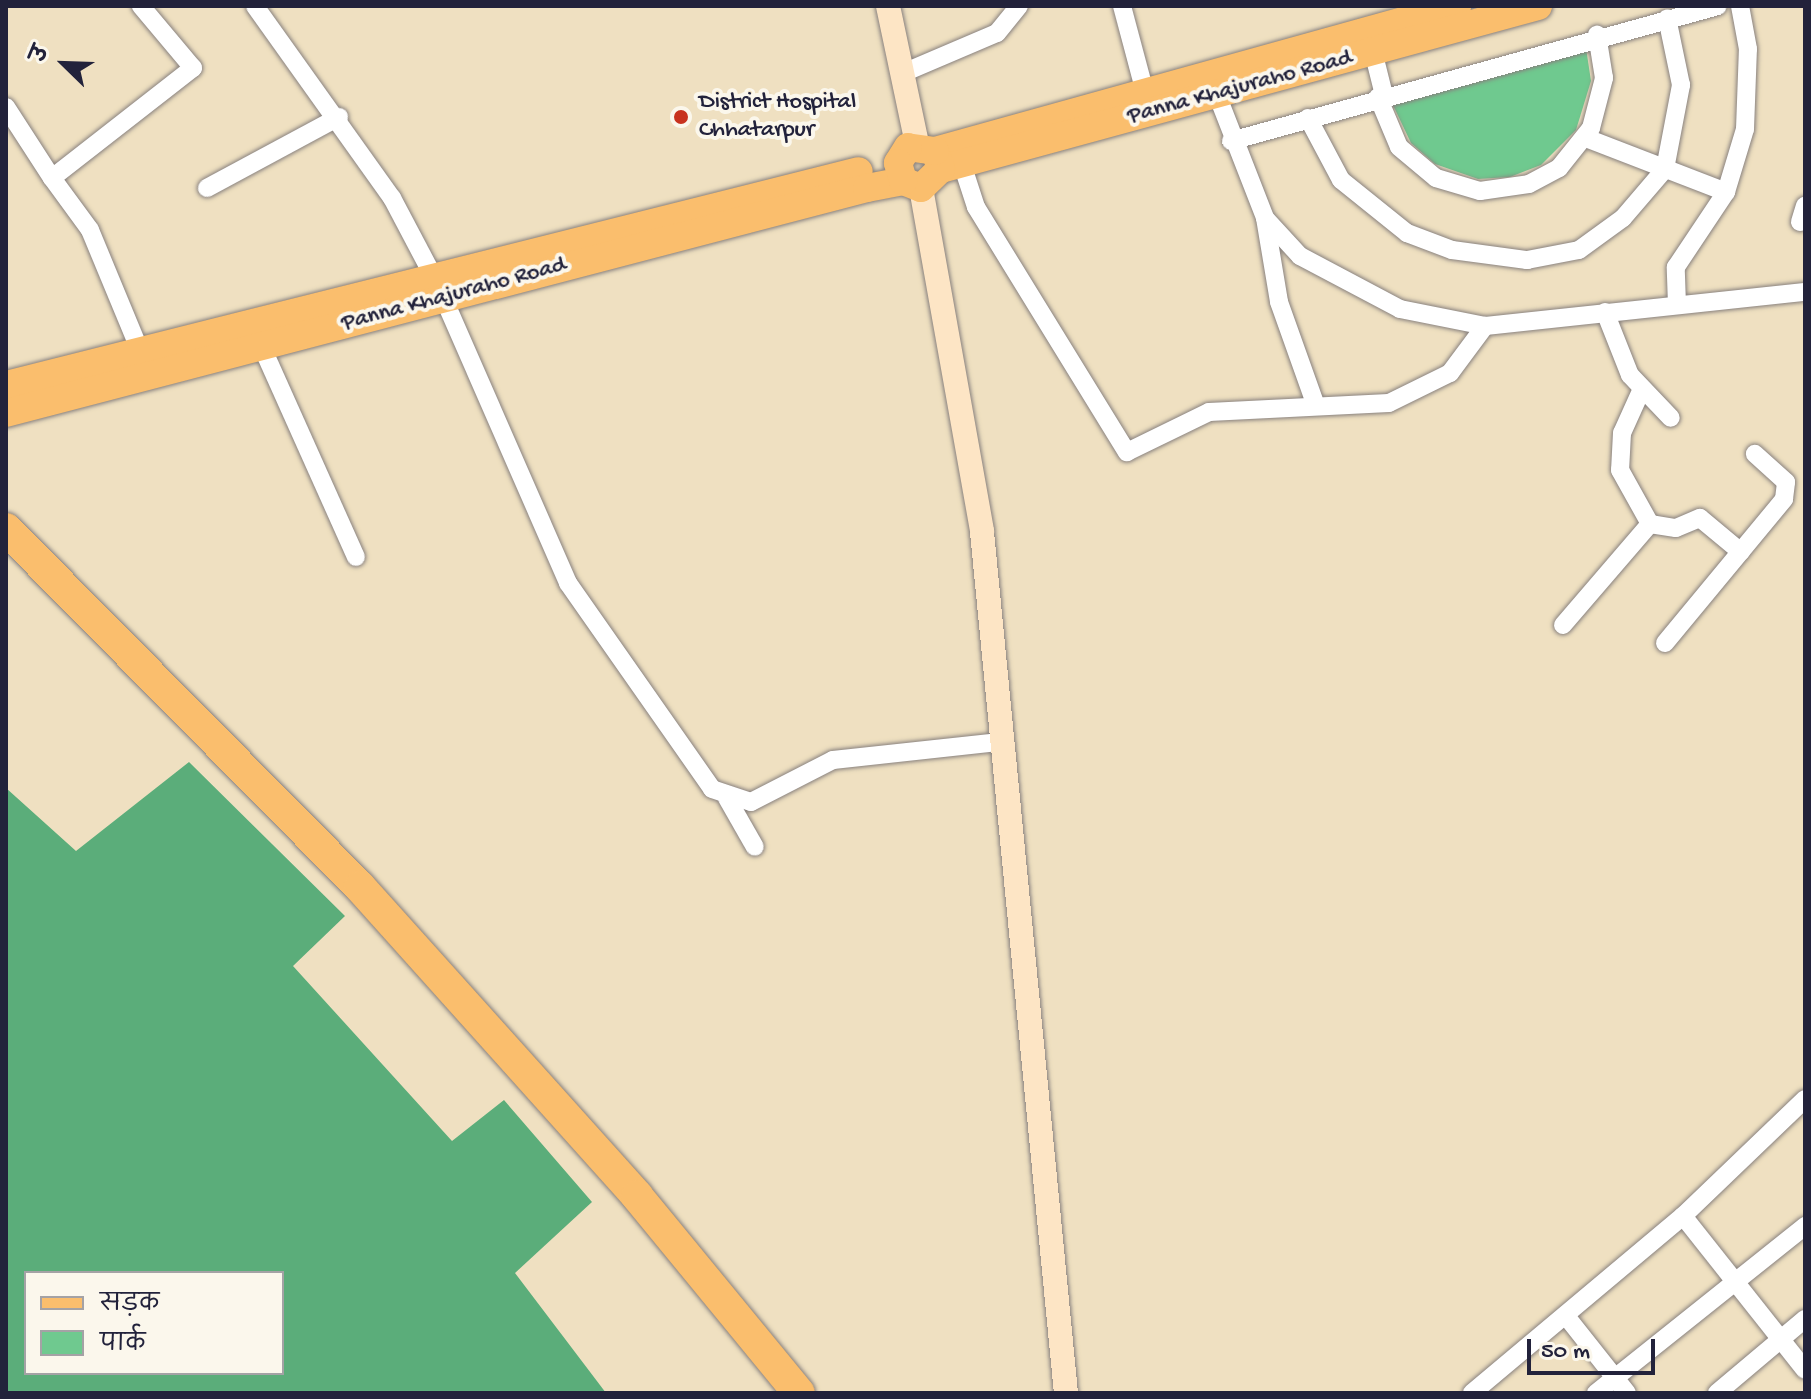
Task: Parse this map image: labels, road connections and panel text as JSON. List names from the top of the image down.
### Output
{
  "streets": {
    "main road": ["Panna Khajuraho Road"]
  },
  "places": ["District Hospital Chhatarpur"],
  "legend": ["सड़क", "पार्क"],
  "scale_bar": "50 m",
  "north": "top left"
}
